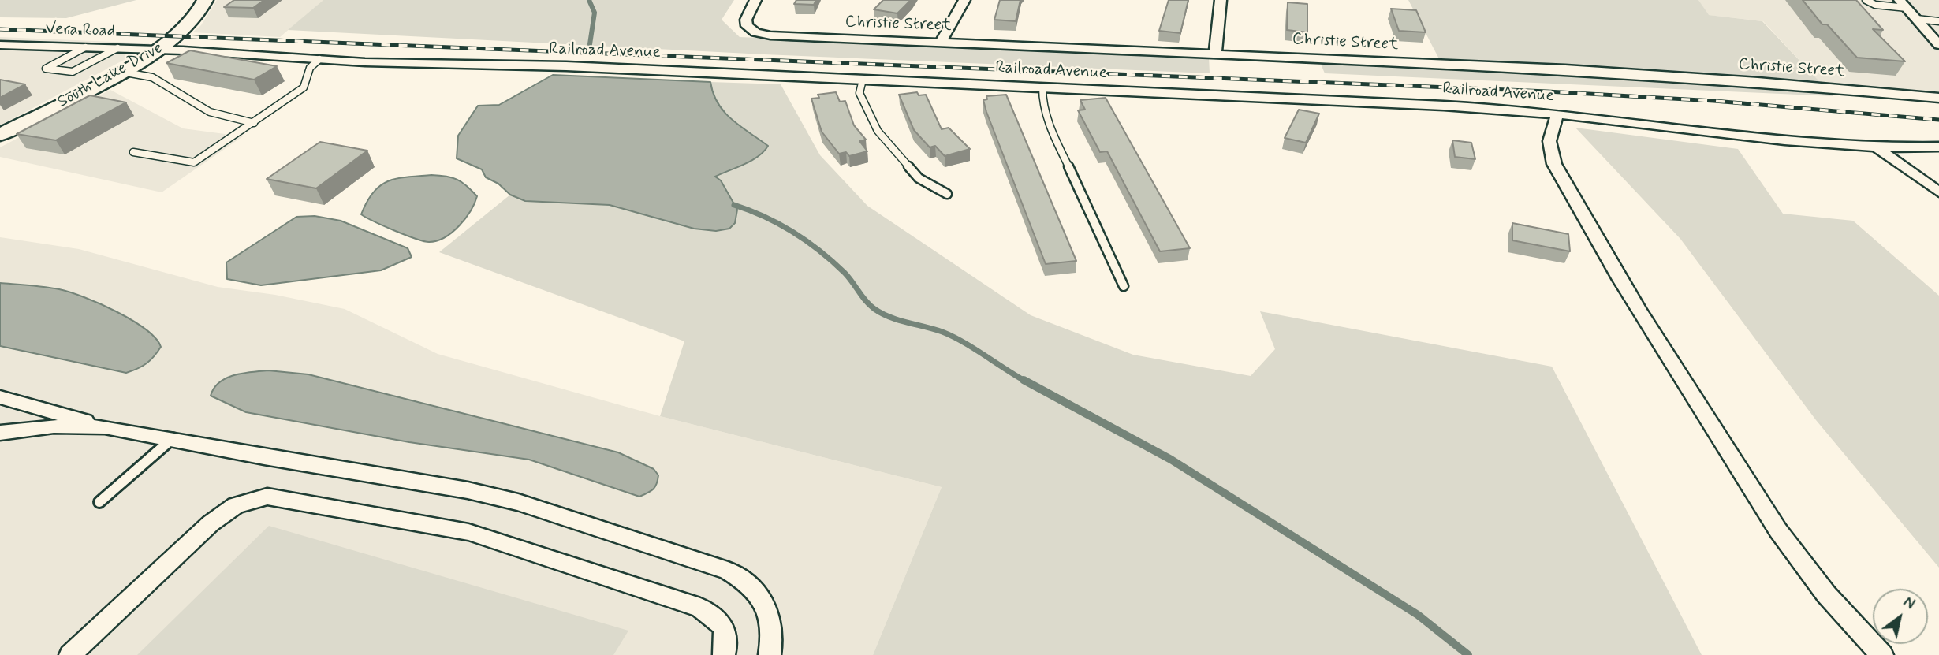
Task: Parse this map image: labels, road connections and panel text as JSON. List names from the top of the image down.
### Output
{
  "streets": {
    "main road": ["South Lake Drive"],
    "street": ["Christie Street", "Vera Road", "Railroad Avenue"]
  },
  "crossings": [
    ["Vera Road", "Railroad Avenue"],
    ["Vera Road", "South Lake Drive"],
    ["Railroad Avenue", "South Lake Drive"]
  ],
  "north": "top right"
}
